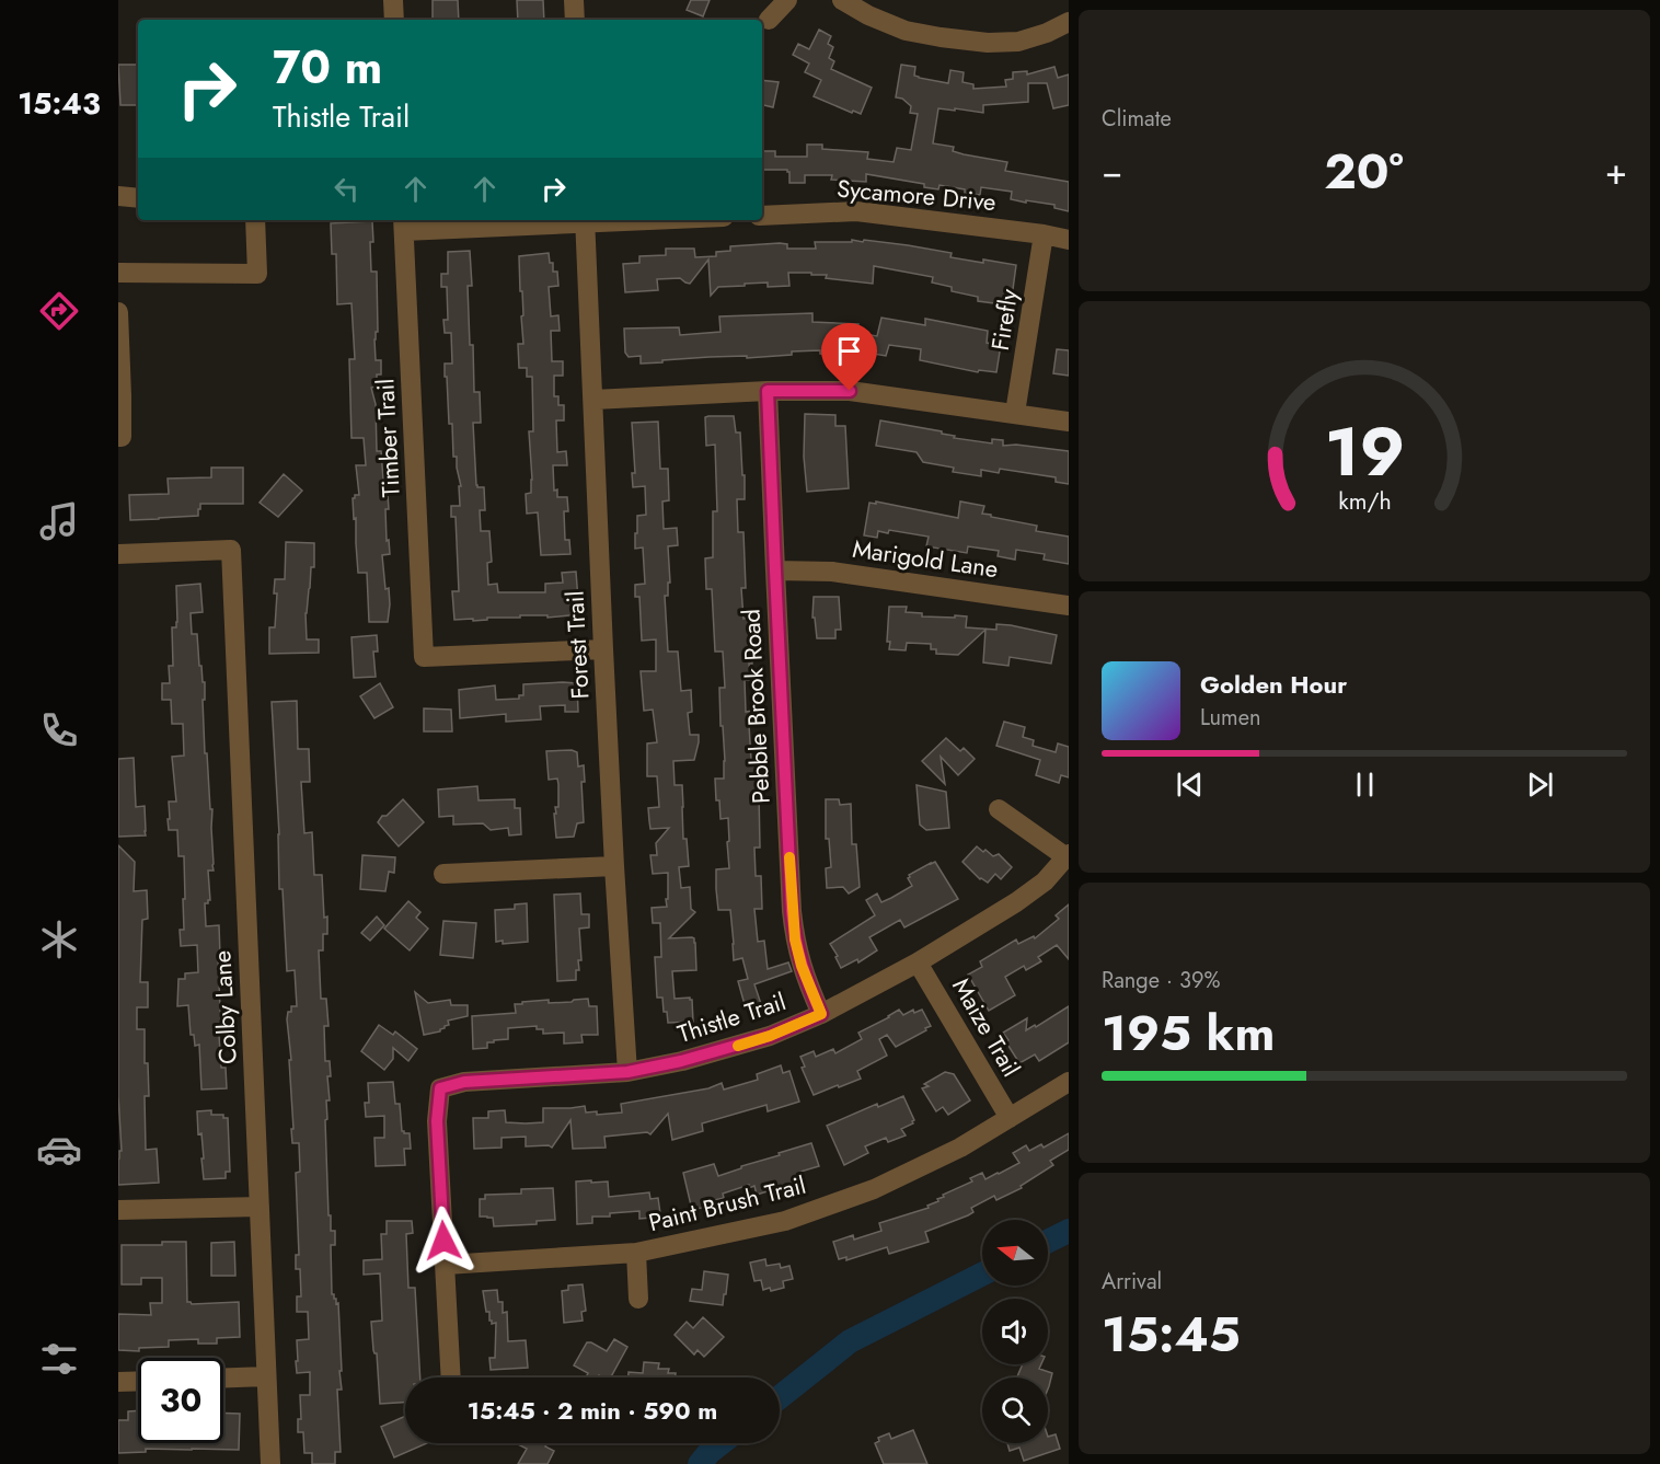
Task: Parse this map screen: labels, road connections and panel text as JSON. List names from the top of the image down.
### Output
{
  "streets": {
    "street": [
      "Sycamore Drive",
      "Firefly",
      "Timber Trail",
      "Marigold Lane",
      "Forest Trail",
      "Pebble Brook Road",
      "Colby Lane",
      "Thistle Trail",
      "Maize Trail",
      "Paint Brush Trail"
    ]
  },
  "crossings": [
    ["Sycamore Drive", "Firefly"],
    ["Timber Trail", "Forest Trail"],
    ["Marigold Lane", "Pebble Brook Road"],
    ["Forest Trail", "Thistle Trail"],
    ["Pebble Brook Road", "Thistle Trail"],
    ["Thistle Trail", "Maize Trail"],
    ["Thistle Trail", "Paint Brush Trail"],
    ["Maize Trail", "Paint Brush Trail"]
  ],
  "north": "left",
  "page": {
    "tabs": "15:43",
    "tile": [
      "Climate",
      ["Range · 39%", "195 km"],
      ["Arrival", "15:45"]
    ],
    "turn": ["70 m", "Thistle Trail"],
    "heat": ["−", "20°", "+"],
    "song": ["Golden Hour", "Lumen"],
    "limit": "30",
    "trip": "15:45 · 2 min · 590 m",
    "gauge": ["19", "km/h"]
  }
}
